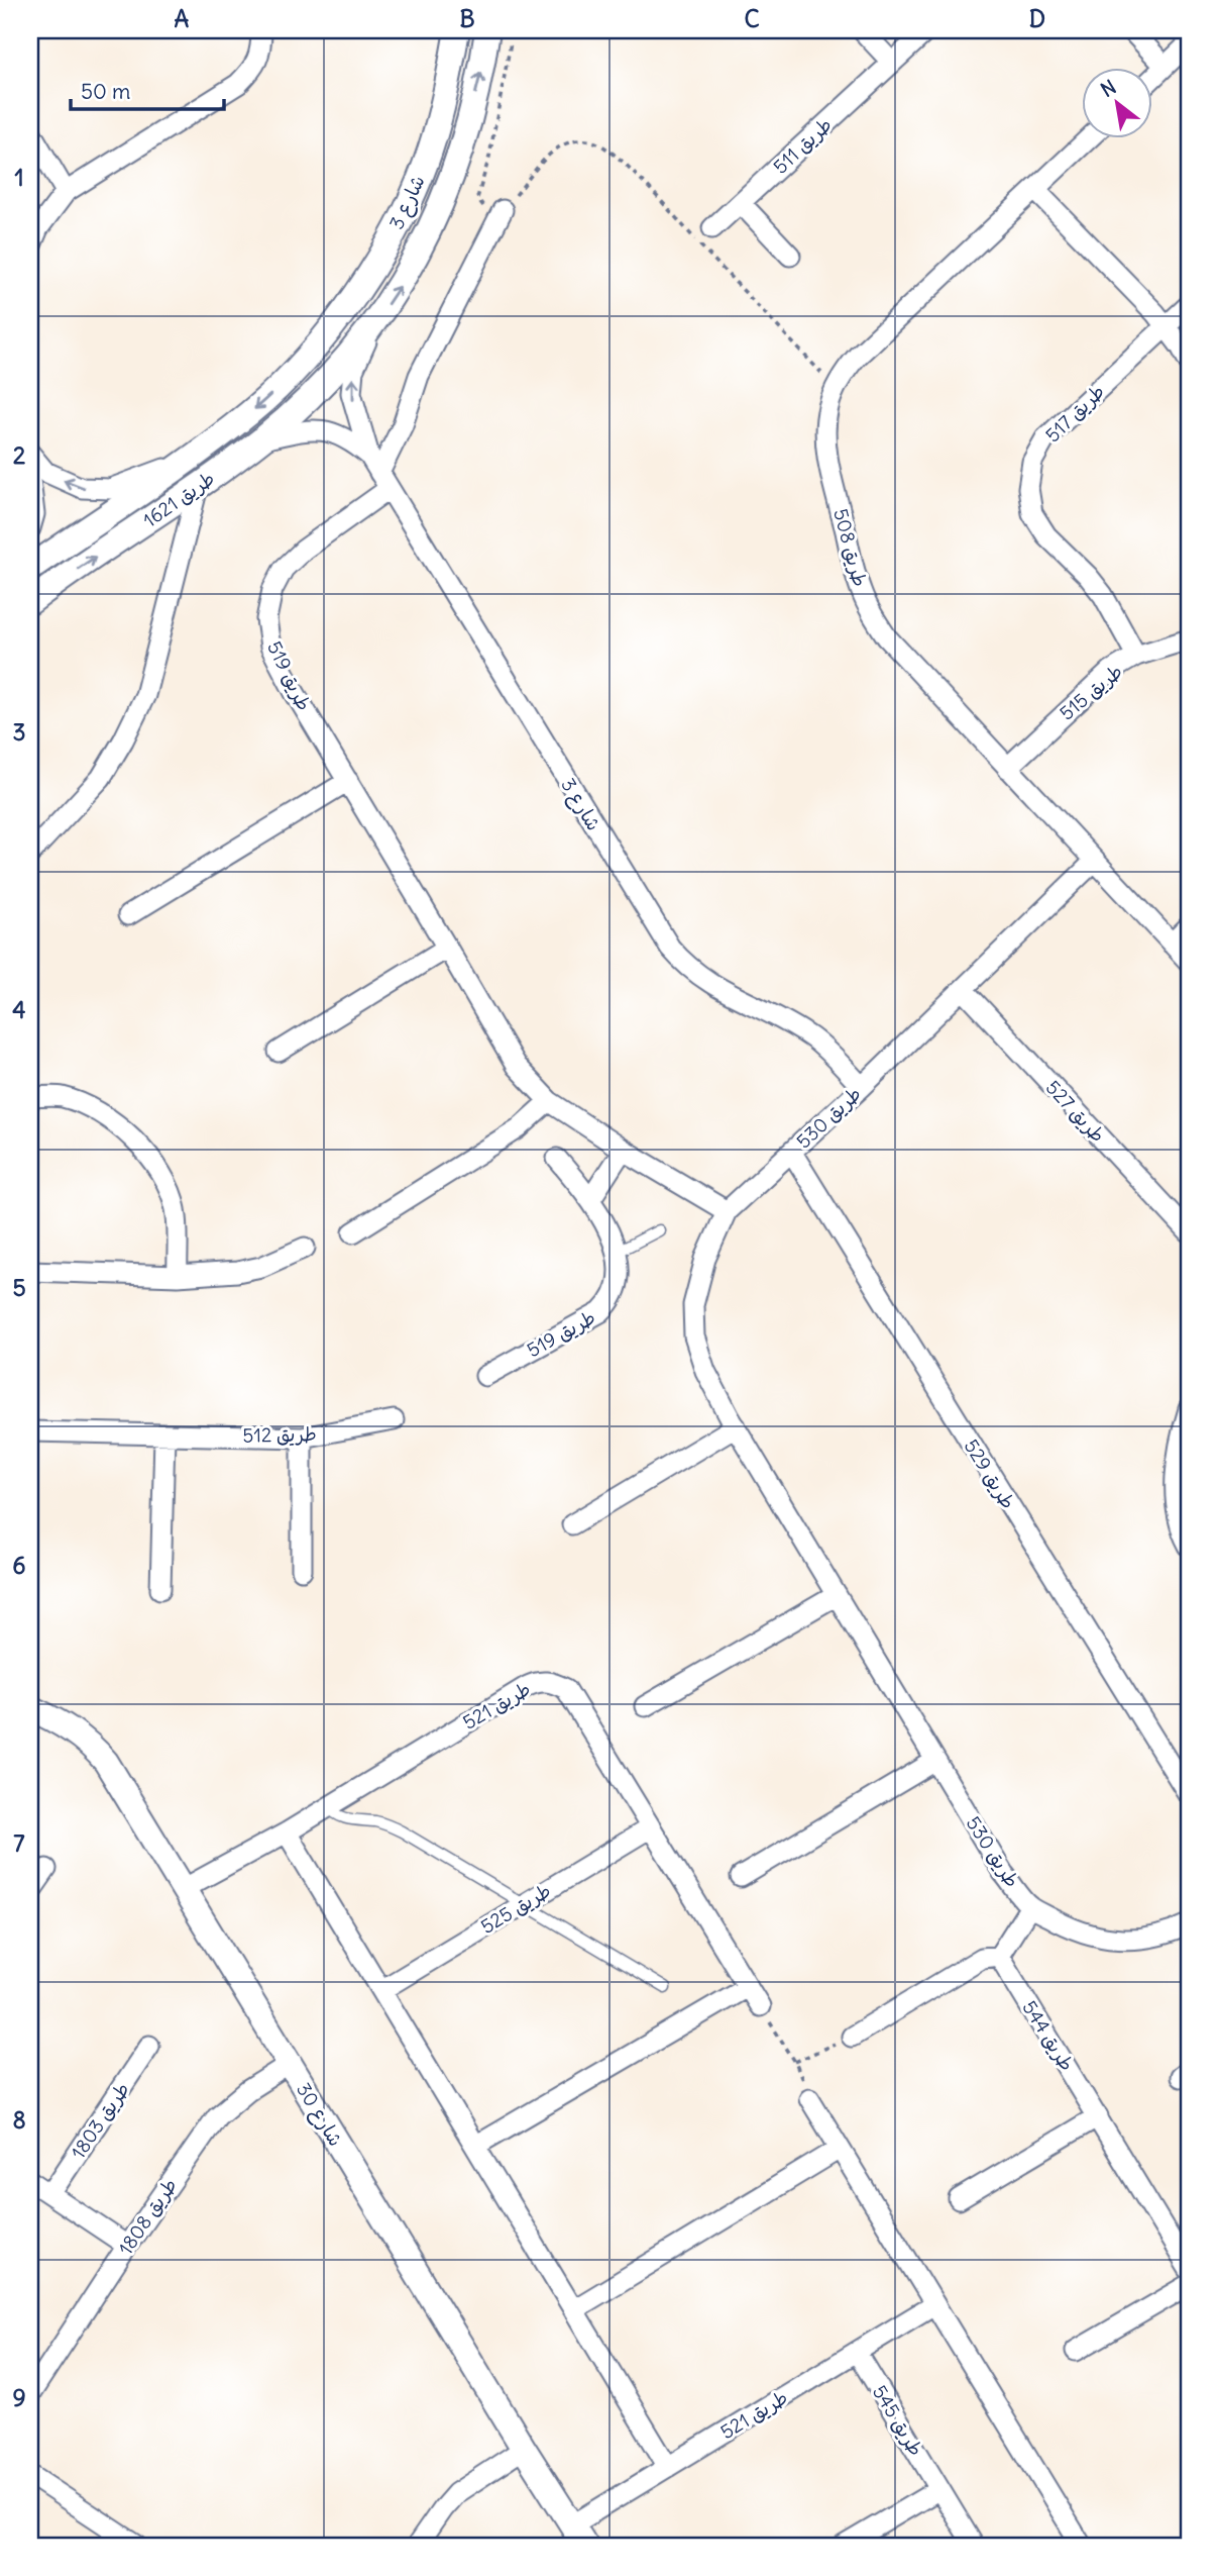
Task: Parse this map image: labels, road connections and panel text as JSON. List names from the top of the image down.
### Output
{
  "streets": {
    "street": [
      "طريق 511",
      "شارع 3",
      "طريق 517",
      "طريق 1621",
      "طريق 508",
      "طريق 519",
      "طريق 515",
      "طريق 527",
      "طريق 530",
      "طريق 512",
      "طريق 529",
      "طريق 521",
      "طريق 525",
      "طريق 544",
      "شارع 30",
      "طريق 1803",
      "طريق 1808",
      "طريق 545"
    ]
  },
  "crossings": [
    ["شارع 3", "طريق 1621"],
    ["شارع 3", "طريق 519"],
    ["شارع 3", "طريق 530"],
    ["طريق 517", "طريق 515"],
    ["طريق 508", "طريق 515"],
    ["طريق 508", "طريق 530"],
    ["طريق 519", "طريق 530"],
    ["طريق 527", "طريق 530"],
    ["طريق 530", "طريق 529"],
    ["طريق 521", "طريق 525"],
    ["طريق 521", "شارع 30"],
    ["طريق 521", "طريق 545"],
    ["شارع 30", "طريق 1808"]
  ],
  "scale_bar": "50 m",
  "north": "top left",
  "grid": {
    "columns": [
      "A",
      "B",
      "C",
      "D"
    ],
    "rows": [
      "1",
      "2",
      "3",
      "4",
      "5",
      "6",
      "7",
      "8",
      "9"
    ]
  }
}
